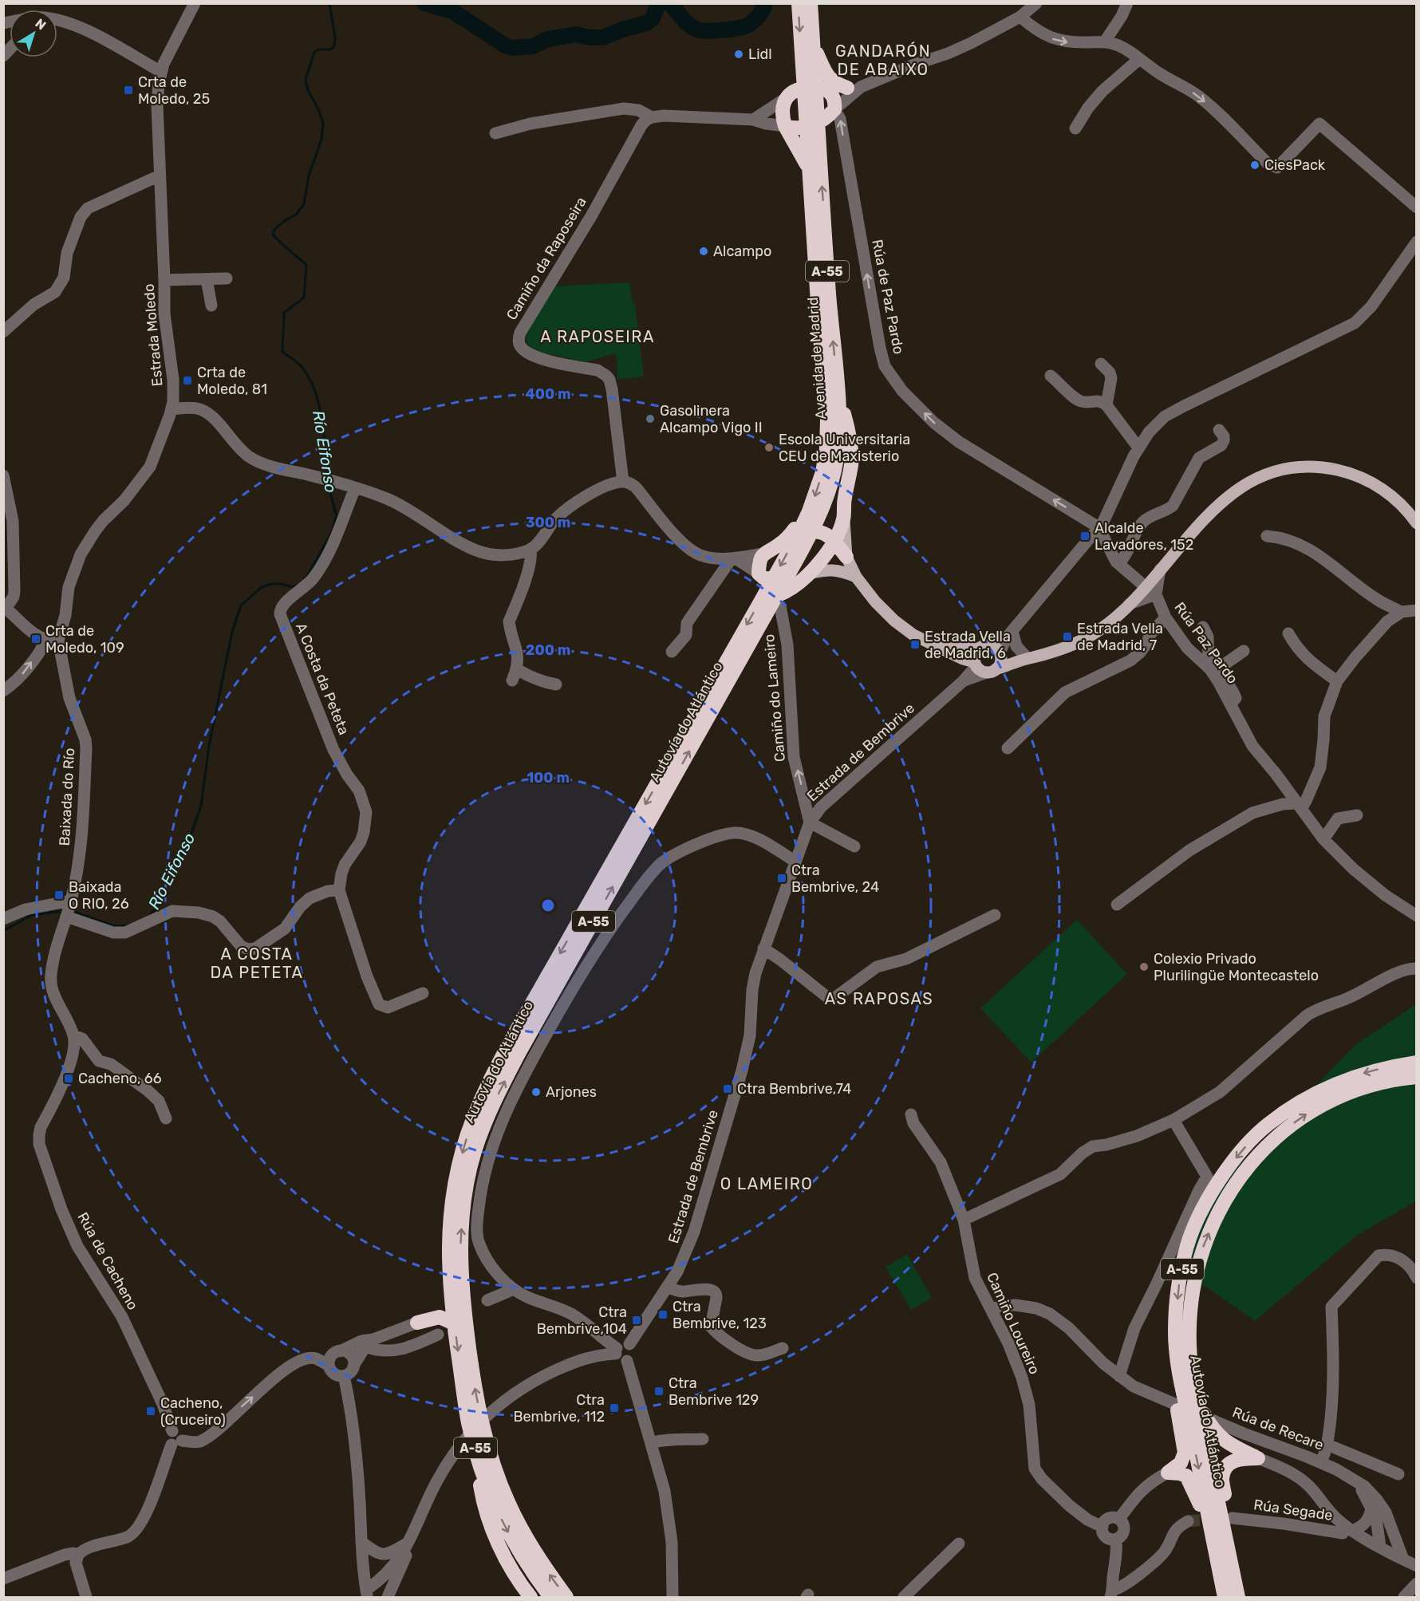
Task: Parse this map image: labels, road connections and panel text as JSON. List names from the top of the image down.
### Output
{
  "streets": {
    "highway": ["A-55", "Avenida de Madrid", "Autovía do Atlántico"],
    "street": [
      "Camiño da Raposeira",
      "Rúa de Paz Pardo",
      "Estrada Moledo",
      "Rúa Paz Pardo",
      "A Costa da Peteta",
      "Camiño do Lameiro",
      "Estrada de Bembrive",
      "Baixada do Río",
      "Rúa de Cacheno",
      "Camiño Loureiro",
      "Rúa de Recare",
      "Rúa Segade"
    ]
  },
  "crossings": [
    ["Rúa de Paz Pardo", "Avenida de Madrid"],
    ["Estrada Moledo", "Baixada do Río"],
    ["Avenida de Madrid", "Autovía do Atlántico"],
    ["Camiño do Lameiro", "Autovía do Atlántico"],
    ["Camiño do Lameiro", "Estrada de Bembrive"],
    ["Camiño Loureiro", "Rúa de Recare"]
  ],
  "one_way": ["Rúa de Paz Pardo", "Camiño do Lameiro"],
  "districts": [
    "GANDARÓN DE ABAIXO",
    "A RAPOSEIRA",
    "A COSTA DA PETETA",
    "AS RAPOSAS",
    "O LAMEIRO"
  ],
  "water": ["Río Eifonso"],
  "places": {
    "other": [
      "Lidl",
      "CiesPack",
      "Alcampo",
      "Gasolinera Alcampo Vigo II",
      "Escola Universitaria CEU de Maxisterio",
      "Colexio Privado Plurilingüe Montecastelo",
      "Arjones"
    ],
    "transit": [
      "Crta de Moledo, 25",
      "Crta de Moledo, 81",
      "Alcalde Lavadores, 152",
      "Estrada Vella de Madrid, 7",
      "Crta de Moledo, 109",
      "Estrada Vella de Madrid, 6",
      "Ctra Bembrive, 24",
      "Baixada O RIO, 26",
      "Cacheno, 66",
      "Ctra Bembrive,74",
      "Ctra Bembrive, 123",
      "Ctra Bembrive,104",
      "Ctra Bembrive 129",
      "Ctra Bembrive, 112",
      "Cacheno, (Cruceiro)"
    ]
  },
  "north": "top right",
  "rings": [
    "400 m",
    "300 m",
    "200 m",
    "100 m"
  ]
}
